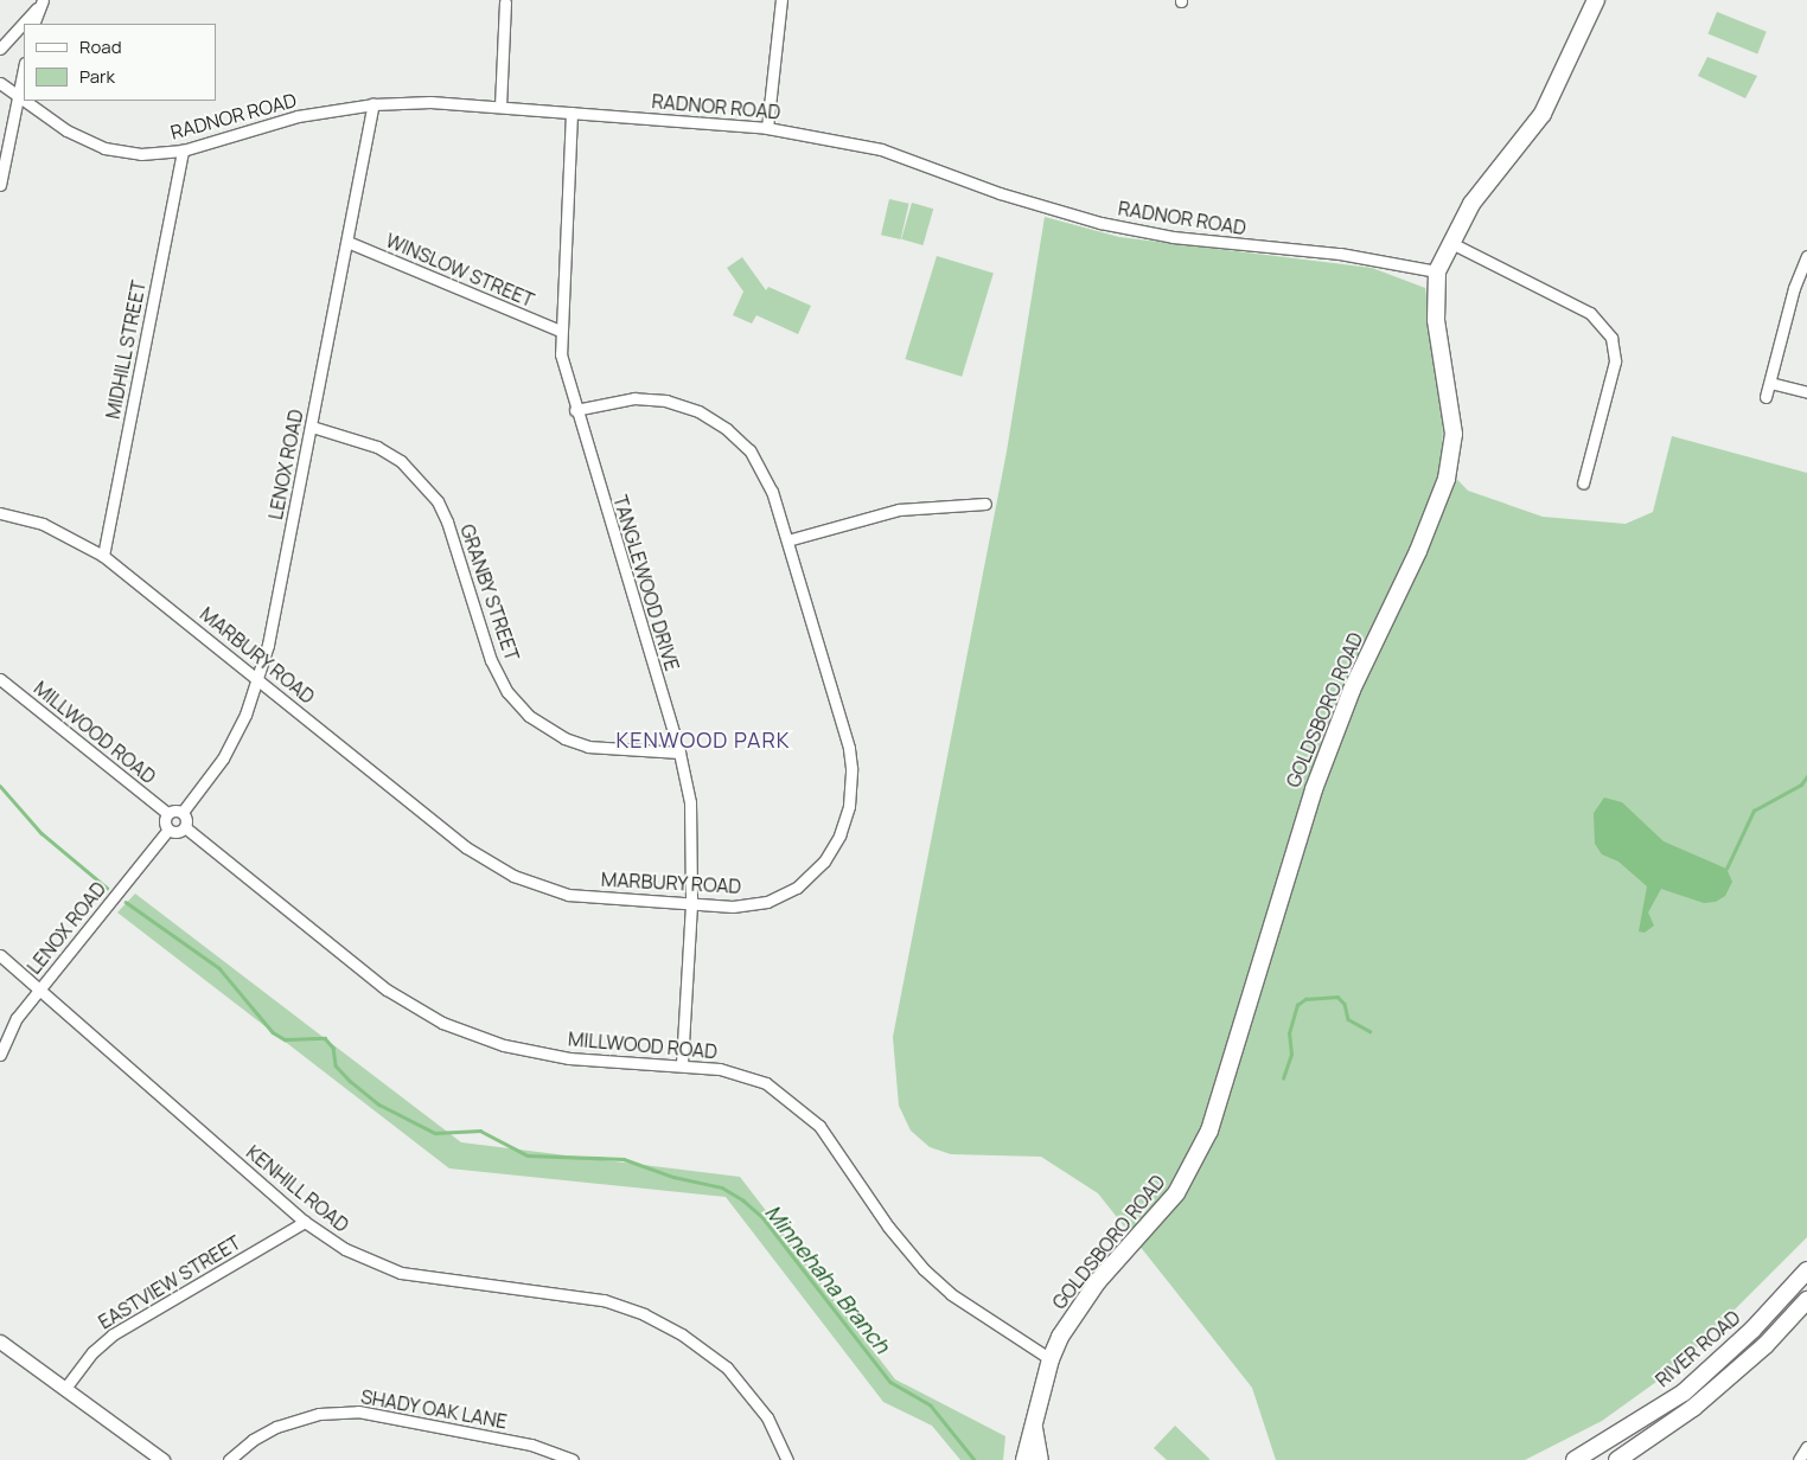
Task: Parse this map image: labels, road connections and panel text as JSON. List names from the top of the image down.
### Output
{
  "streets": {
    "main road": ["GOLDSBORO ROAD", "RIVER ROAD"],
    "street": [
      "RADNOR ROAD",
      "WINSLOW STREET",
      "MIDHILL STREET",
      "LENOX ROAD",
      "TANGLEWOOD DRIVE",
      "GRANBY STREET",
      "MARBURY ROAD",
      "MILLWOOD ROAD",
      "KENHILL ROAD",
      "EASTVIEW STREET",
      "SHADY OAK LANE"
    ]
  },
  "crossings": [
    ["RADNOR ROAD", "MIDHILL STREET"],
    ["RADNOR ROAD", "LENOX ROAD"],
    ["RADNOR ROAD", "TANGLEWOOD DRIVE"],
    ["RADNOR ROAD", "GOLDSBORO ROAD"],
    ["WINSLOW STREET", "LENOX ROAD"],
    ["WINSLOW STREET", "TANGLEWOOD DRIVE"],
    ["MIDHILL STREET", "MARBURY ROAD"],
    ["LENOX ROAD", "GRANBY STREET"],
    ["LENOX ROAD", "MARBURY ROAD"],
    ["LENOX ROAD", "MILLWOOD ROAD"],
    ["LENOX ROAD", "KENHILL ROAD"],
    ["TANGLEWOOD DRIVE", "GRANBY STREET"],
    ["TANGLEWOOD DRIVE", "MARBURY ROAD"],
    ["TANGLEWOOD DRIVE", "MILLWOOD ROAD"],
    ["GOLDSBORO ROAD", "MILLWOOD ROAD"],
    ["KENHILL ROAD", "EASTVIEW STREET"]
  ],
  "districts": ["KENWOOD PARK"],
  "water": ["Minnehaha Branch"],
  "legend": ["Road", "Park"]
}
